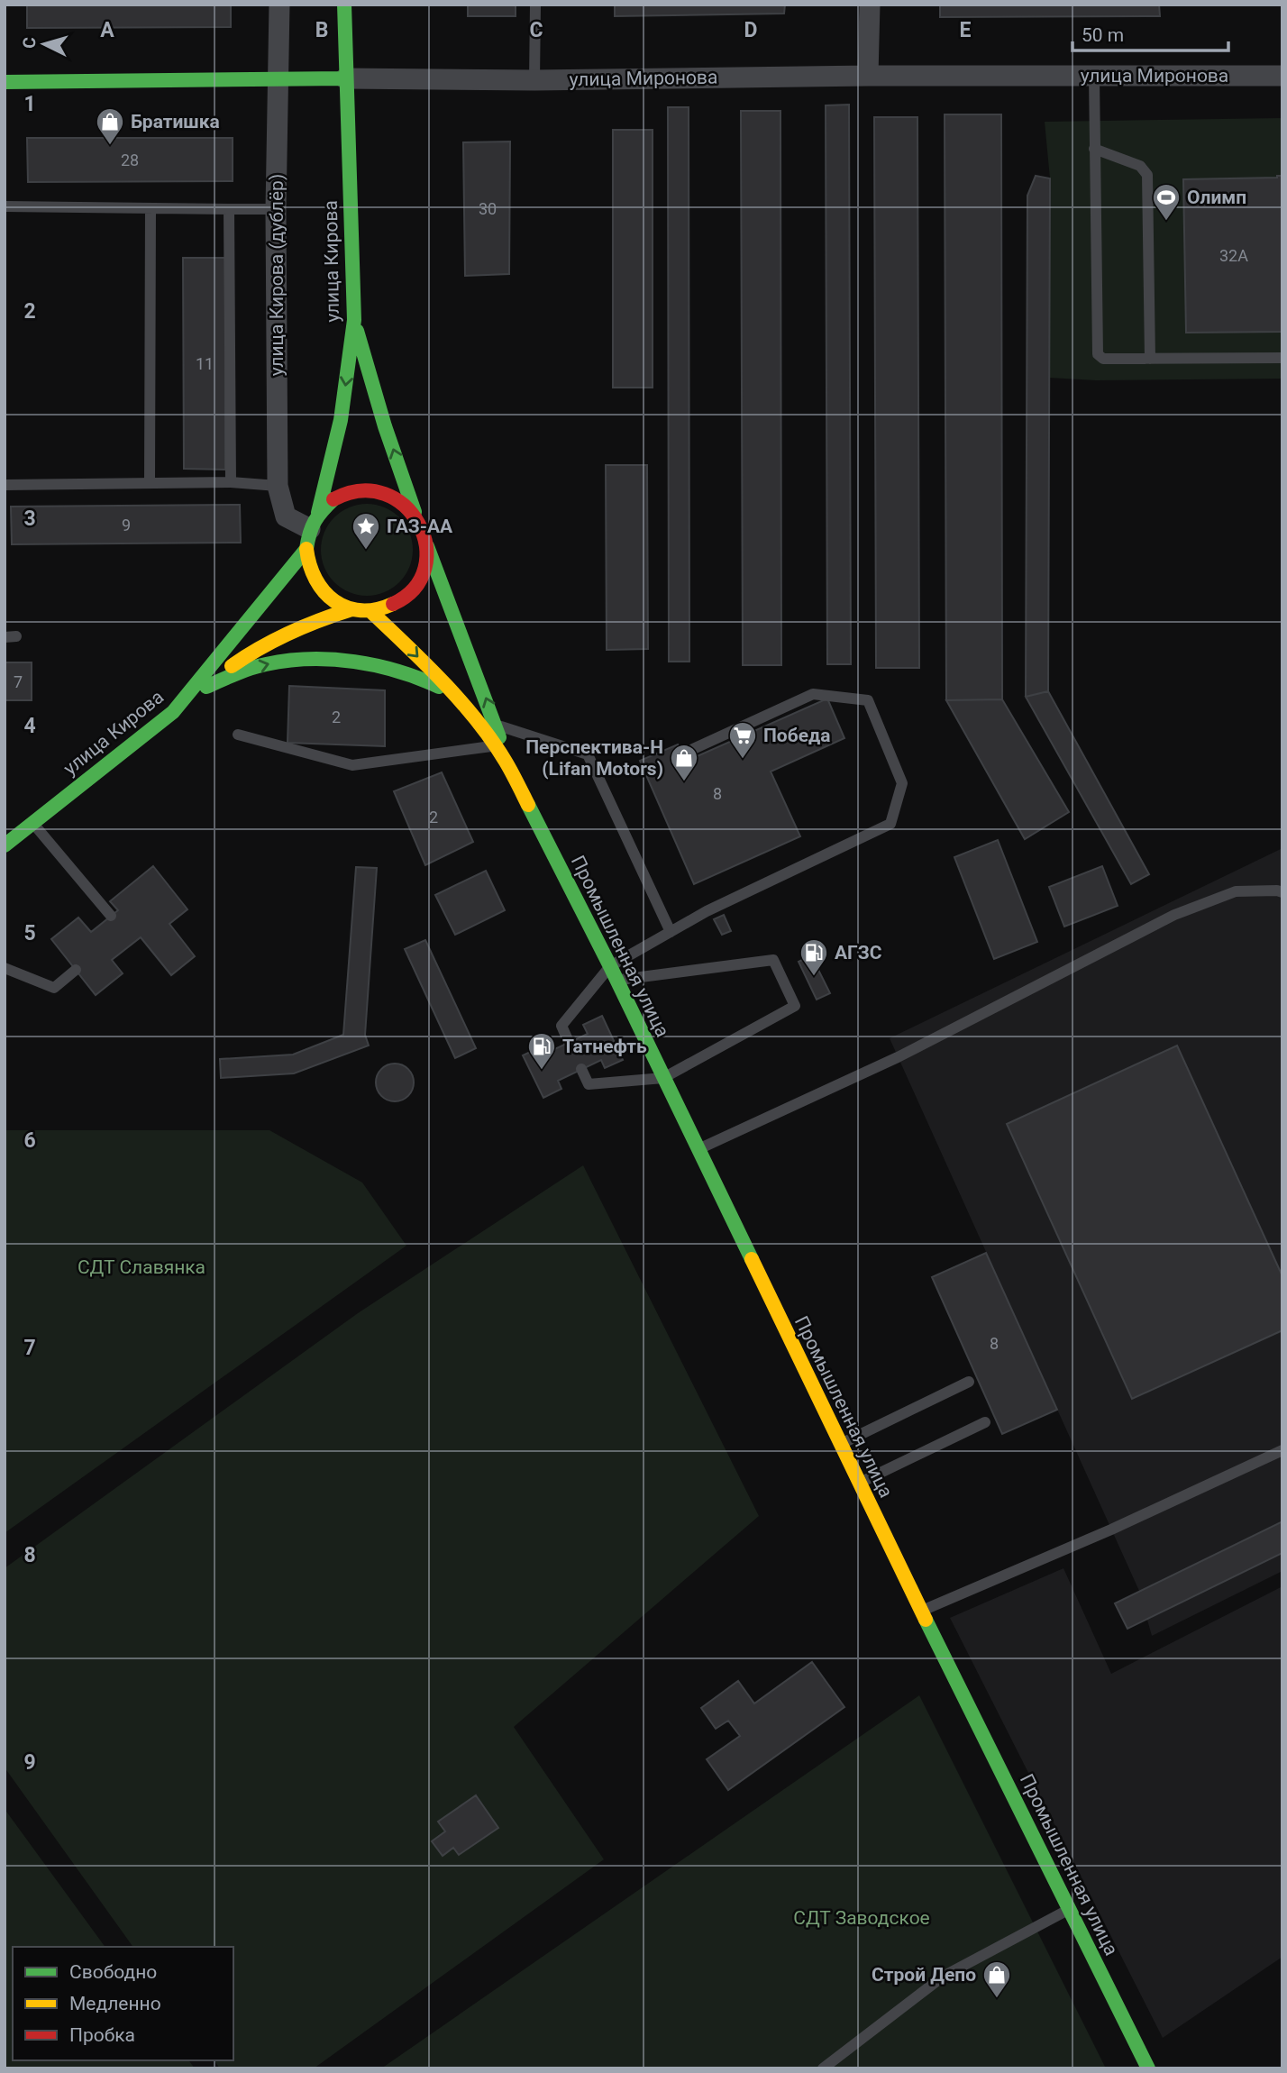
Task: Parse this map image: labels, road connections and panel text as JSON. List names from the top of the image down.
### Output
{
  "streets": {
    "main road": ["улица Миронова", "улица Кирова", "Промышленная улица"],
    "street": ["улица Кирова (дублёр)"]
  },
  "crossings": [
    ["улица Миронова", "улица Кирова"],
    ["улица Миронова", "улица Кирова (дублёр)"],
    ["улица Кирова", "улица Кирова (дублёр)"]
  ],
  "parks": ["СДТ Славянка", "СДТ Заводское"],
  "places": {
    "shop": ["Братишка", "Перспектива-Н (Lifan Motors)", "Строй Депо"],
    "sports": ["Олимп"],
    "place": ["ГАЗ-АА"],
    "supermarket": ["Победа"],
    "fuel station": ["АГЗС", "Татнефть"]
  },
  "house_numbers": [
    "28",
    "30",
    "32А",
    "11",
    "9",
    "7",
    "2",
    "8",
    "2",
    "8"
  ],
  "legend": ["Свободно", "Медленно", "Пробка"],
  "scale_bar": "50 m",
  "north": "left",
  "grid": {
    "columns": [
      "A",
      "B",
      "C",
      "D",
      "E"
    ],
    "rows": [
      "1",
      "2",
      "3",
      "4",
      "5",
      "6",
      "7",
      "8",
      "9"
    ]
  }
}
